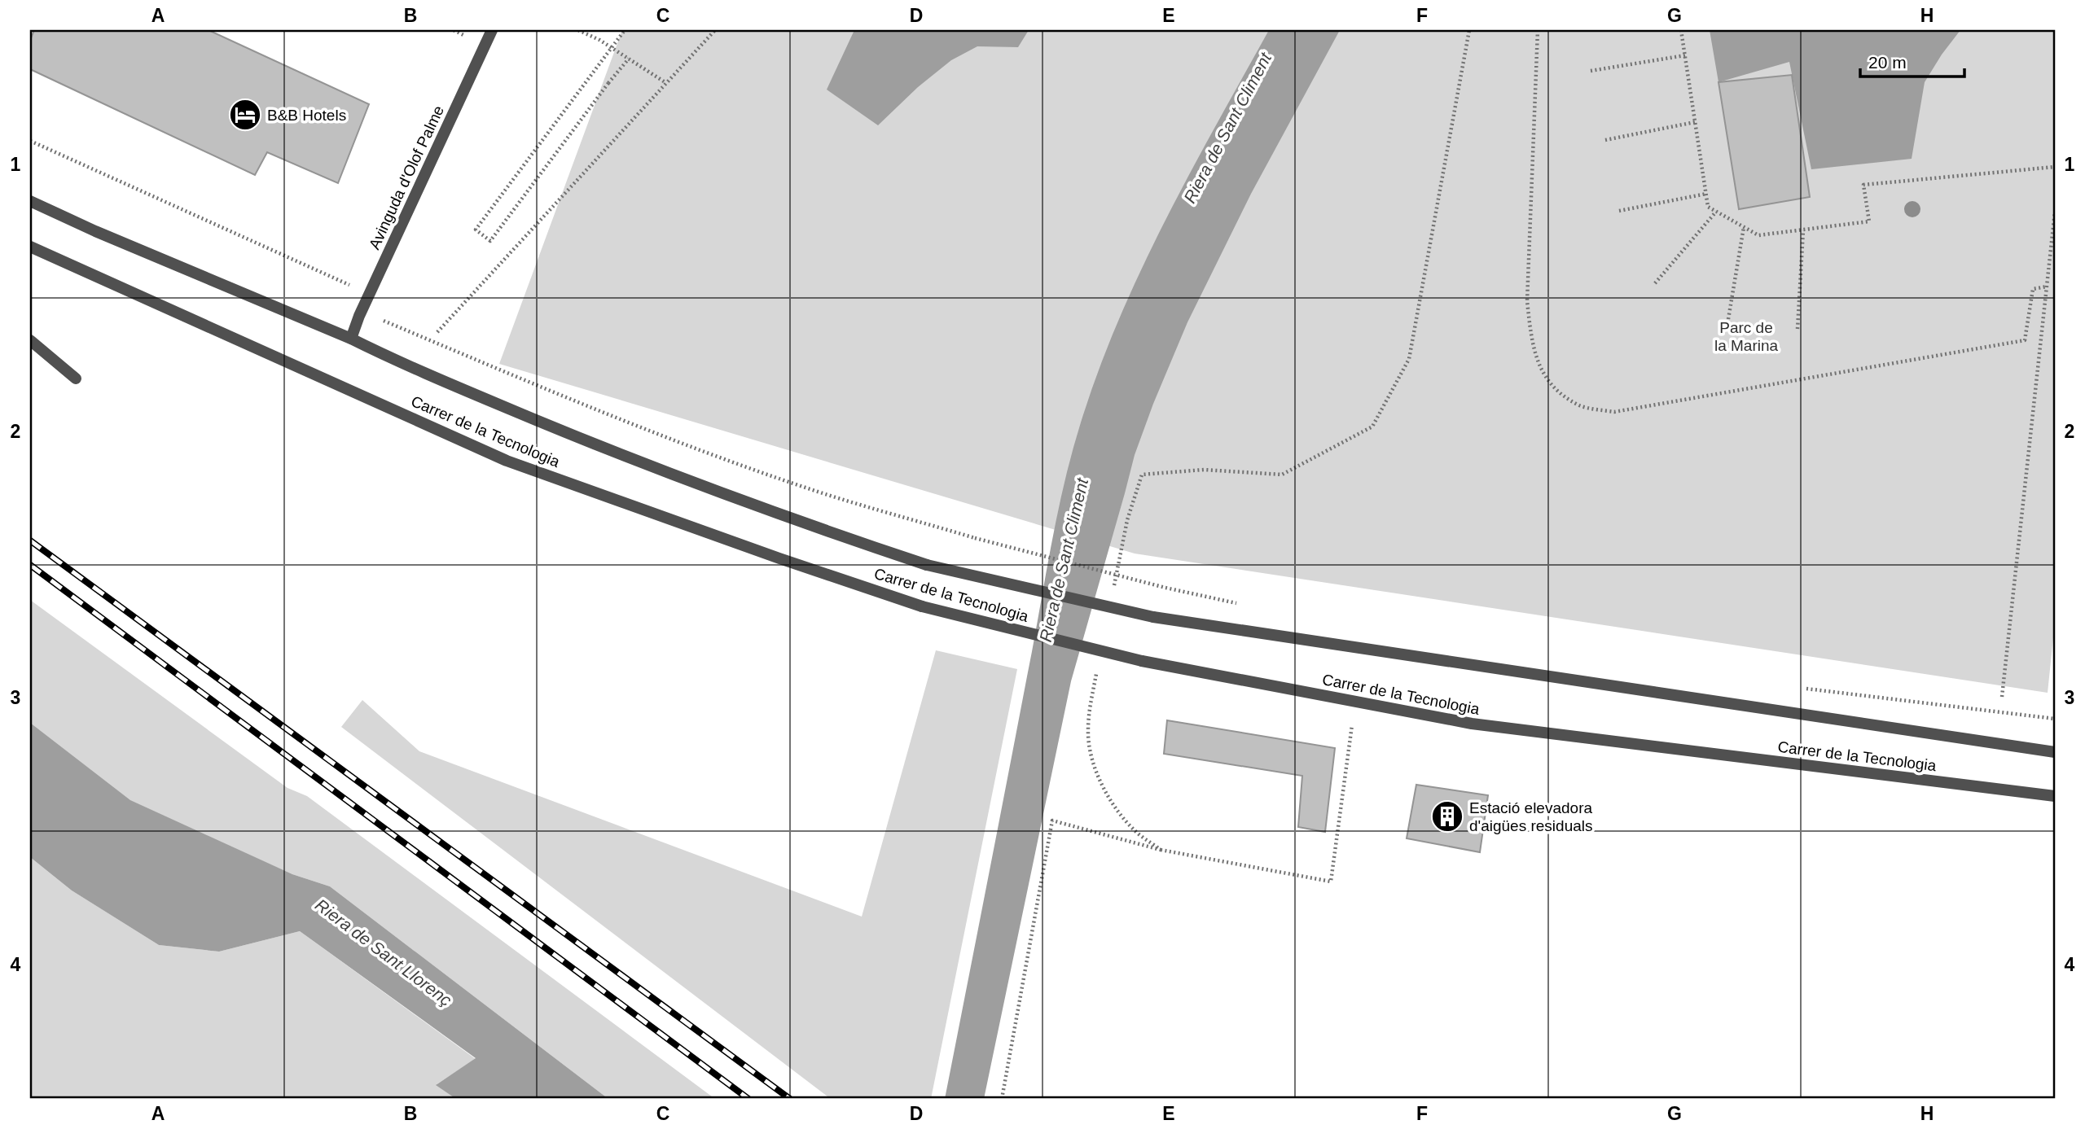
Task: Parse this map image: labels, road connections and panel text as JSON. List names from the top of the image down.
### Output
{
  "streets": {
    "street": ["Avinguda d'Olof Palme", "Carrer de la Tecnologia"]
  },
  "crossings": [
    ["Avinguda d'Olof Palme", "Carrer de la Tecnologia"]
  ],
  "water": ["Riera de Sant Climent", "Riera de Sant Llorenç"],
  "parks": ["Parc de la Marina"],
  "places": {
    "hotel": ["B&B Hotels"],
    "building": ["Estació elevadora d'aigües residuals"]
  },
  "scale_bar": "20 m",
  "grid": {
    "columns": [
      "A",
      "B",
      "C",
      "D",
      "E",
      "F",
      "G",
      "H"
    ],
    "rows": [
      "1",
      "2",
      "3",
      "4"
    ]
  }
}
